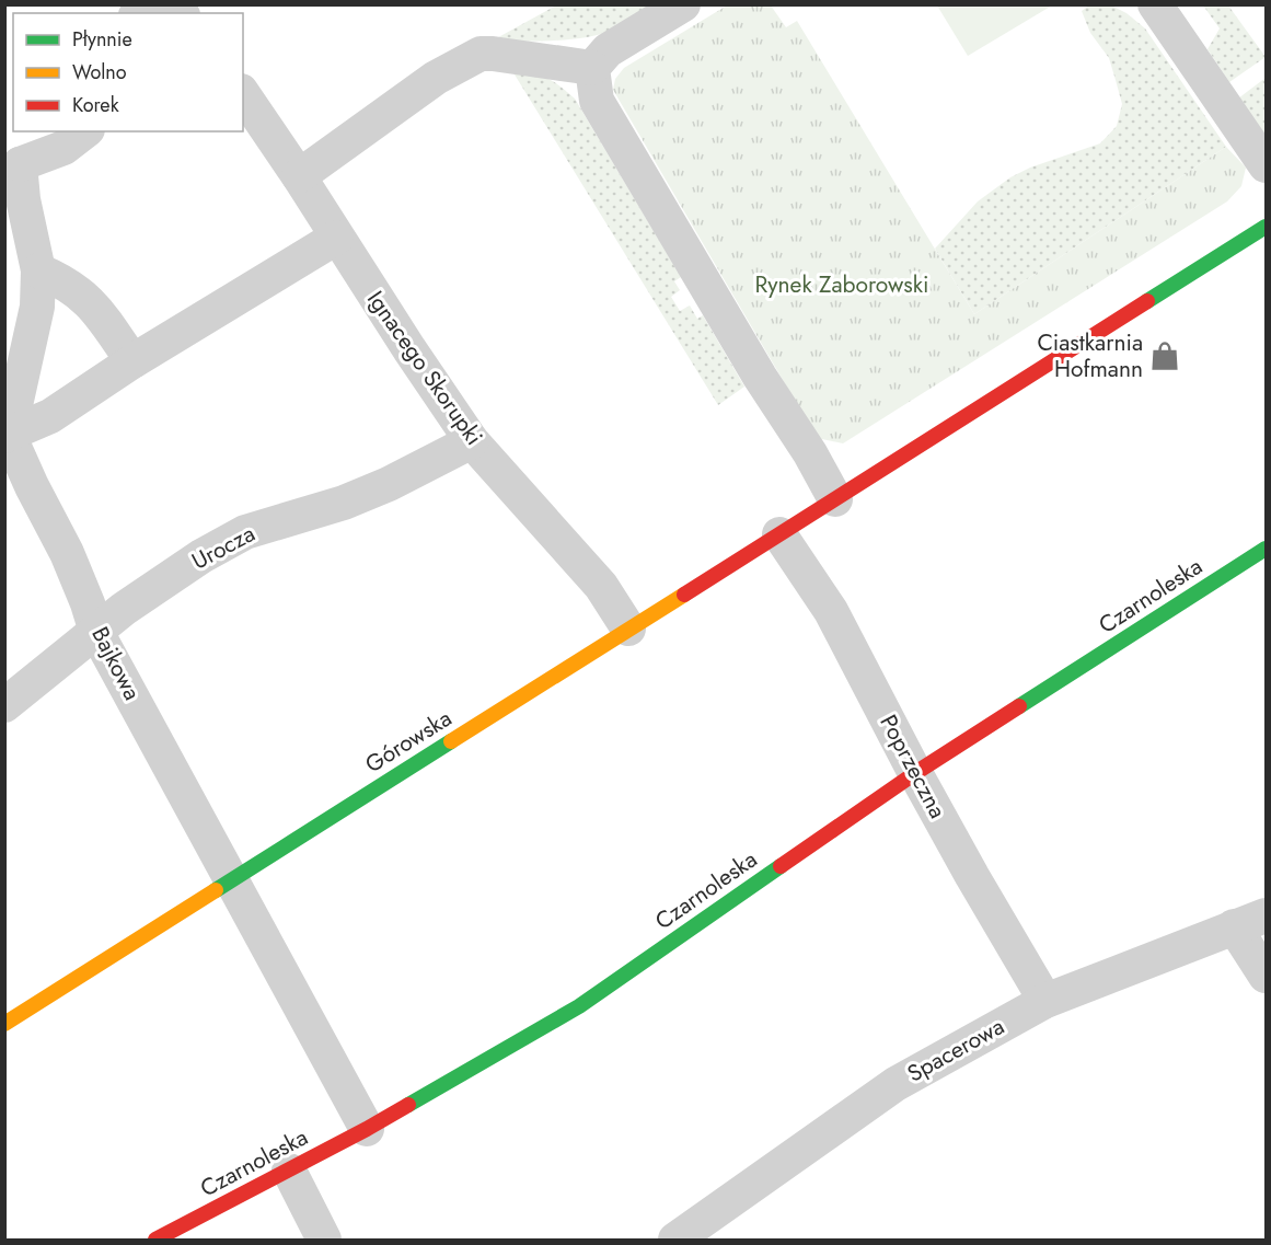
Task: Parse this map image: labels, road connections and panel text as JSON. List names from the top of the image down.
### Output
{
  "streets": {
    "street": [
      "Ignacego Skorupki",
      "Urocza",
      "Czarnoleska",
      "Bajkowa",
      "Górowska",
      "Poprzeczna",
      "Spacerowa"
    ]
  },
  "crossings": [
    ["Ignacego Skorupki", "Urocza"],
    ["Ignacego Skorupki", "Górowska"],
    ["Urocza", "Bajkowa"],
    ["Czarnoleska", "Bajkowa"],
    ["Czarnoleska", "Poprzeczna"],
    ["Bajkowa", "Górowska"],
    ["Górowska", "Poprzeczna"],
    ["Poprzeczna", "Spacerowa"]
  ],
  "parks": ["Rynek Zaborowski"],
  "places": {
    "shop": ["Ciastkarnia Hofmann"]
  },
  "legend": ["Płynnie", "Wolno", "Korek"]
}
